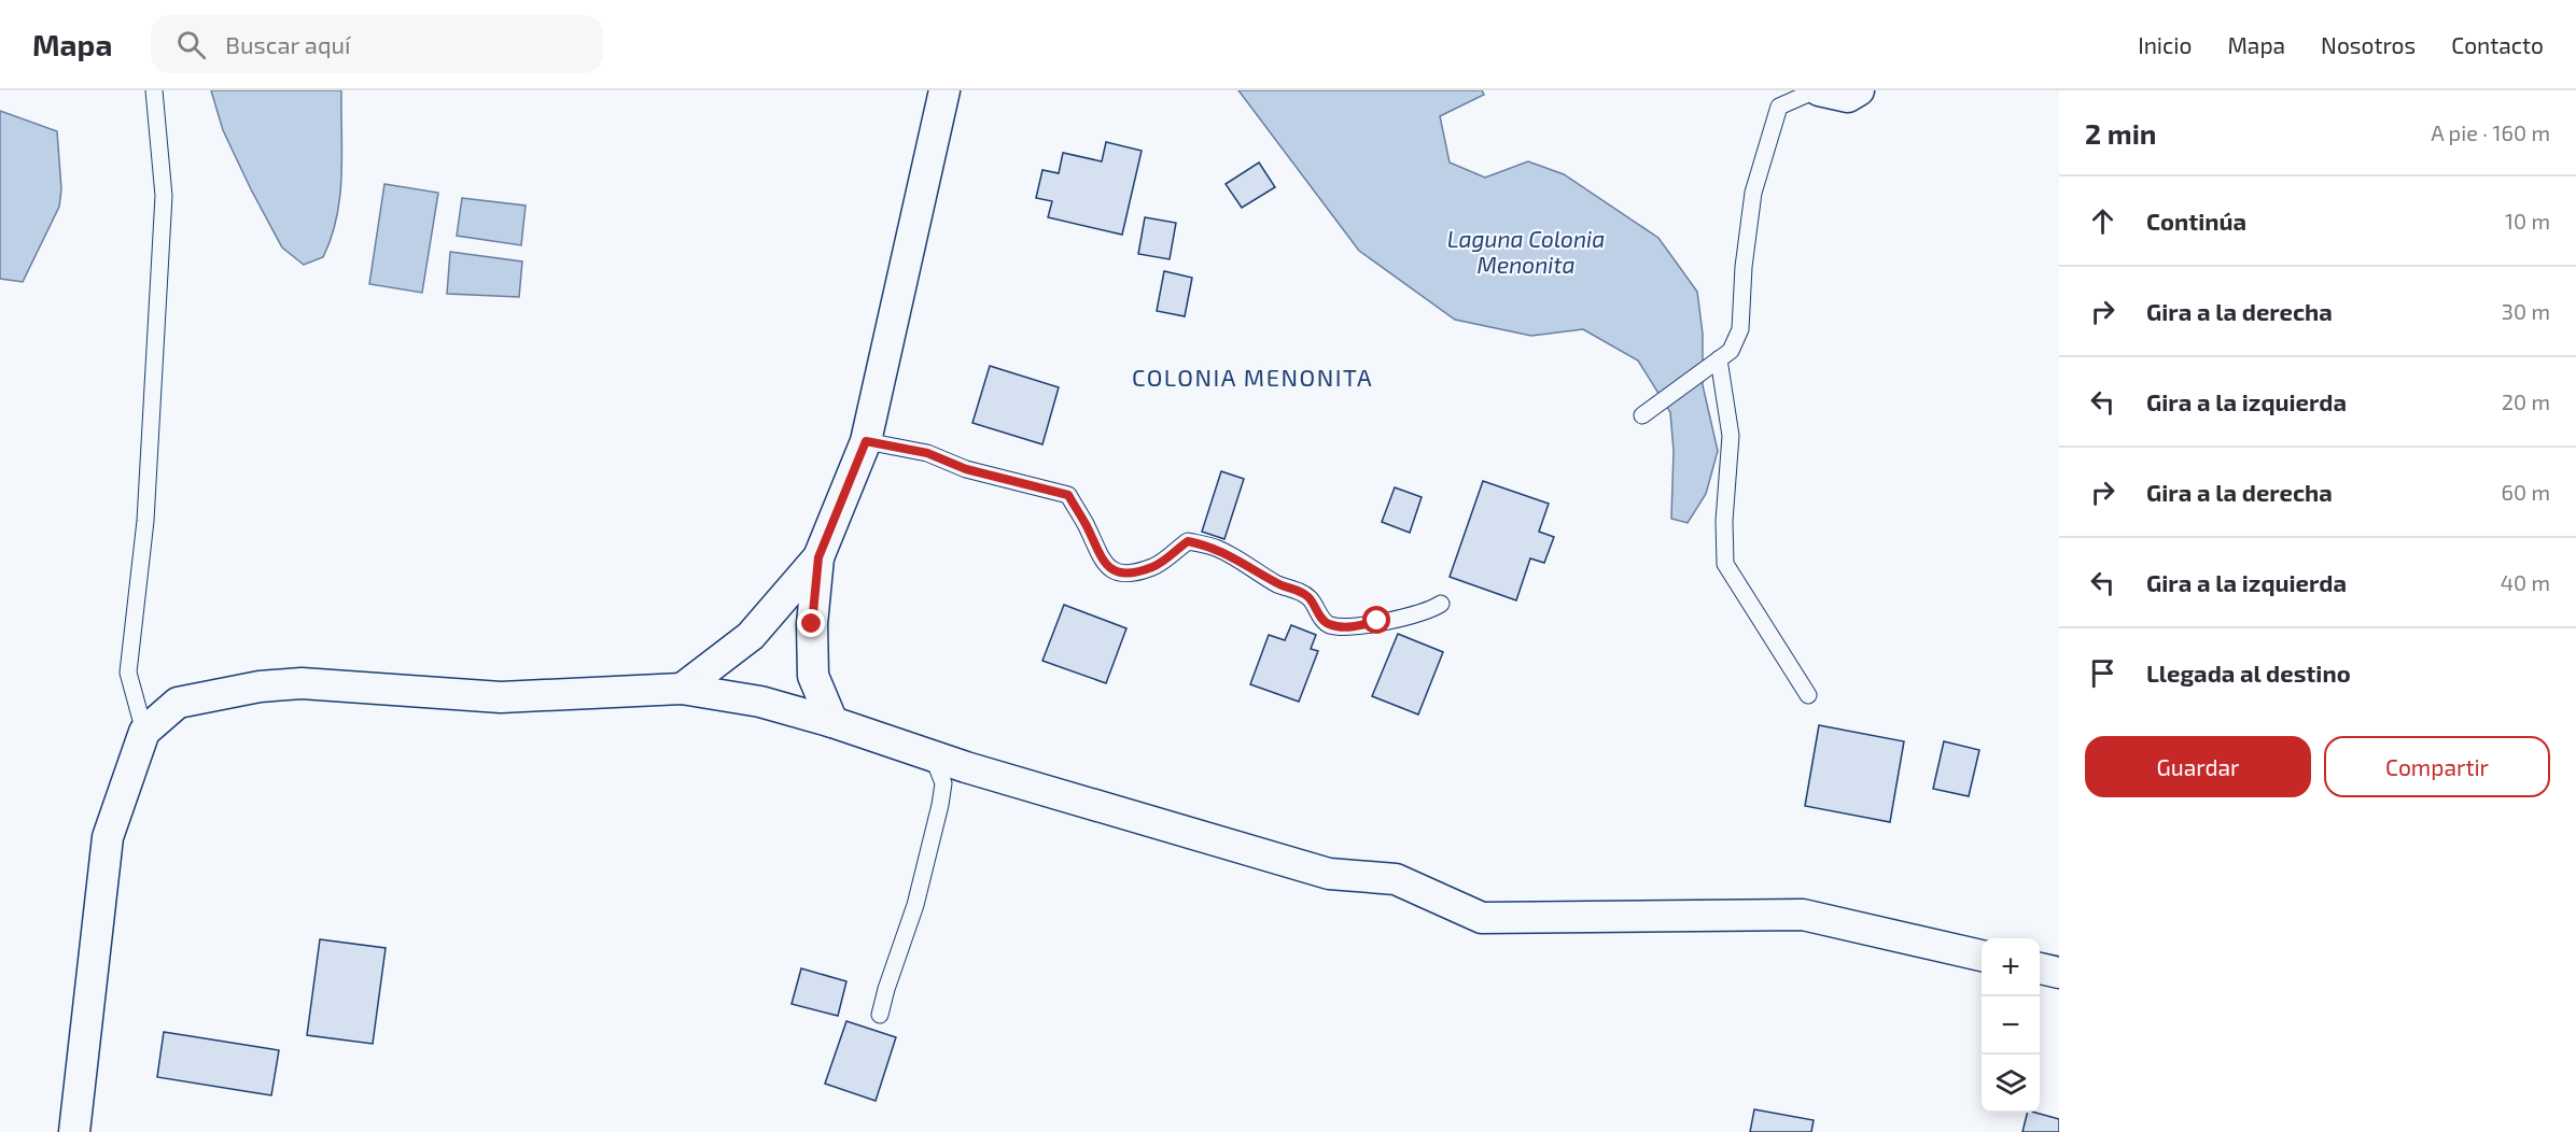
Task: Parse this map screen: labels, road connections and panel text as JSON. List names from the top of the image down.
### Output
{
  "districts": ["COLONIA MENONITA"],
  "water": ["Laguna Colonia Menonita"],
  "page": {
    "header": "Mapa",
    "search": "Buscar aquí",
    "nav": [
      "Inicio",
      "Mapa",
      "Nosotros",
      "Contacto"
    ],
    "heading": ["2 min", "A pie · 160 m"],
    "list": [
      ["Continúa", "10 m"],
      ["Gira a la derecha", "30 m"],
      ["Gira a la izquierda", "20 m"],
      ["Gira a la derecha", "60 m"],
      ["Gira a la izquierda", "40 m"],
      "Llegada al destino"
    ],
    "buttons": ["Guardar", "Compartir"],
    "map_buttons": ["+", "−"]
  }
}
